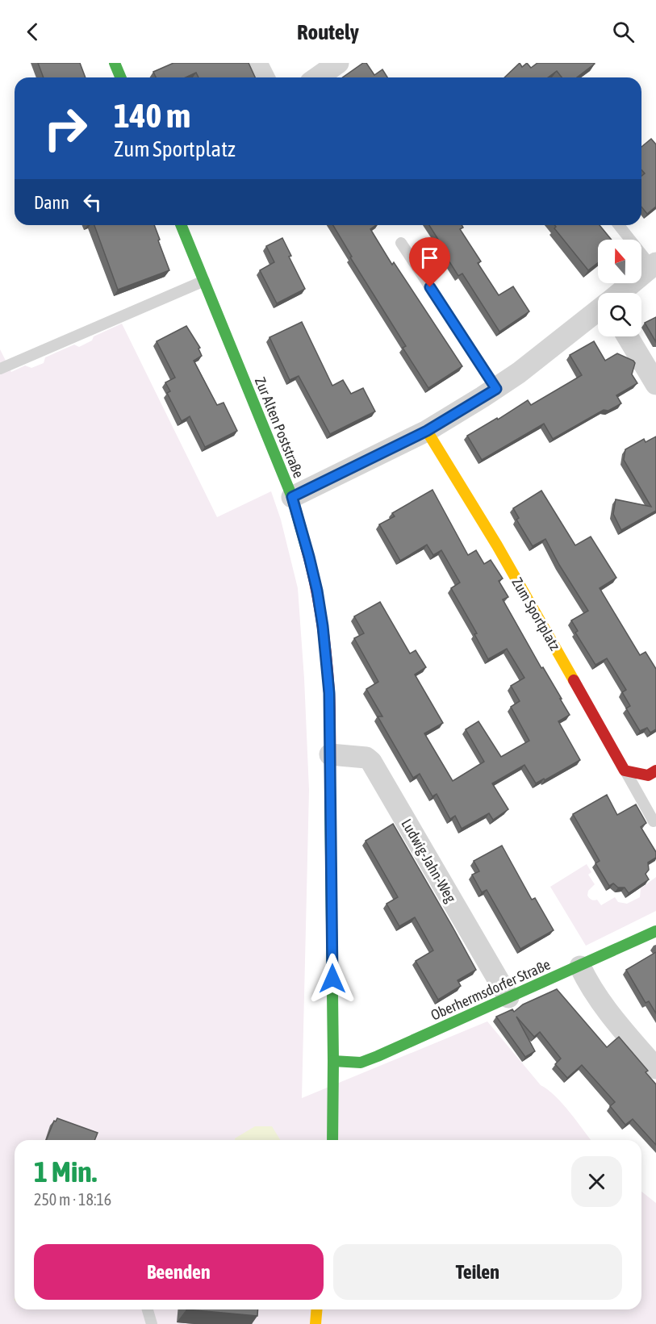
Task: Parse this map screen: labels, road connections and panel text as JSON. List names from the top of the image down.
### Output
{
  "streets": {
    "street": [
      "Zur Alten Poststraße",
      "Zum Sportplatz",
      "Ludwig-Jahn-Weg",
      "Oberhermsdorfer Straße"
    ]
  },
  "crossings": [
    ["Zur Alten Poststraße", "Ludwig-Jahn-Weg"],
    ["Zur Alten Poststraße", "Oberhermsdorfer Straße"],
    ["Ludwig-Jahn-Weg", "Oberhermsdorfer Straße"]
  ],
  "north": "top",
  "page": {
    "header": "Routely",
    "turn": ["140 m", "Zum Sportplatz"],
    "then": "Dann",
    "heading": ["1 Min.", "250 m · 18:16"],
    "buttons": ["Beenden", "Teilen"]
  }
}
